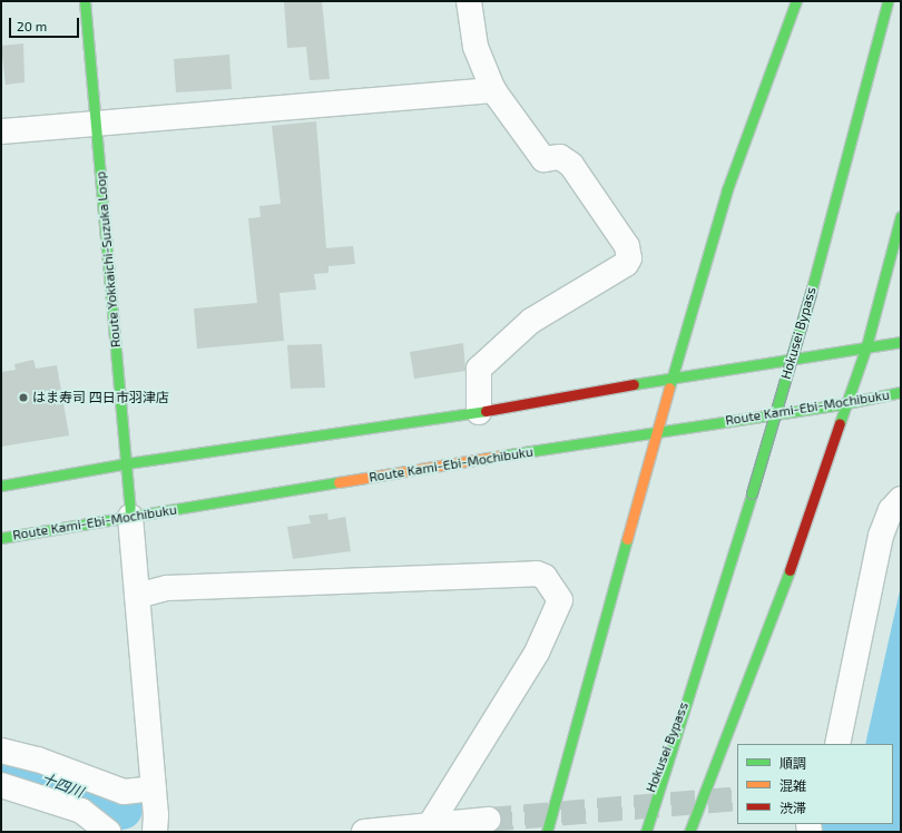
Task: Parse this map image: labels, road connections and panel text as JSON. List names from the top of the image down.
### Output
{
  "streets": {
    "main road": ["Route Yokkaichi-Suzuka Loop", "Hokusei Bypass", "Route Kami-Ebi-Mochibuku"]
  },
  "crossings": [
    ["Route Yokkaichi-Suzuka Loop", "Route Kami-Ebi-Mochibuku"]
  ],
  "water": ["十四川"],
  "places": ["はま寿司 四日市羽津店"],
  "legend": ["順調", "混雑", "渋滞"],
  "scale_bar": "20 m"
}
